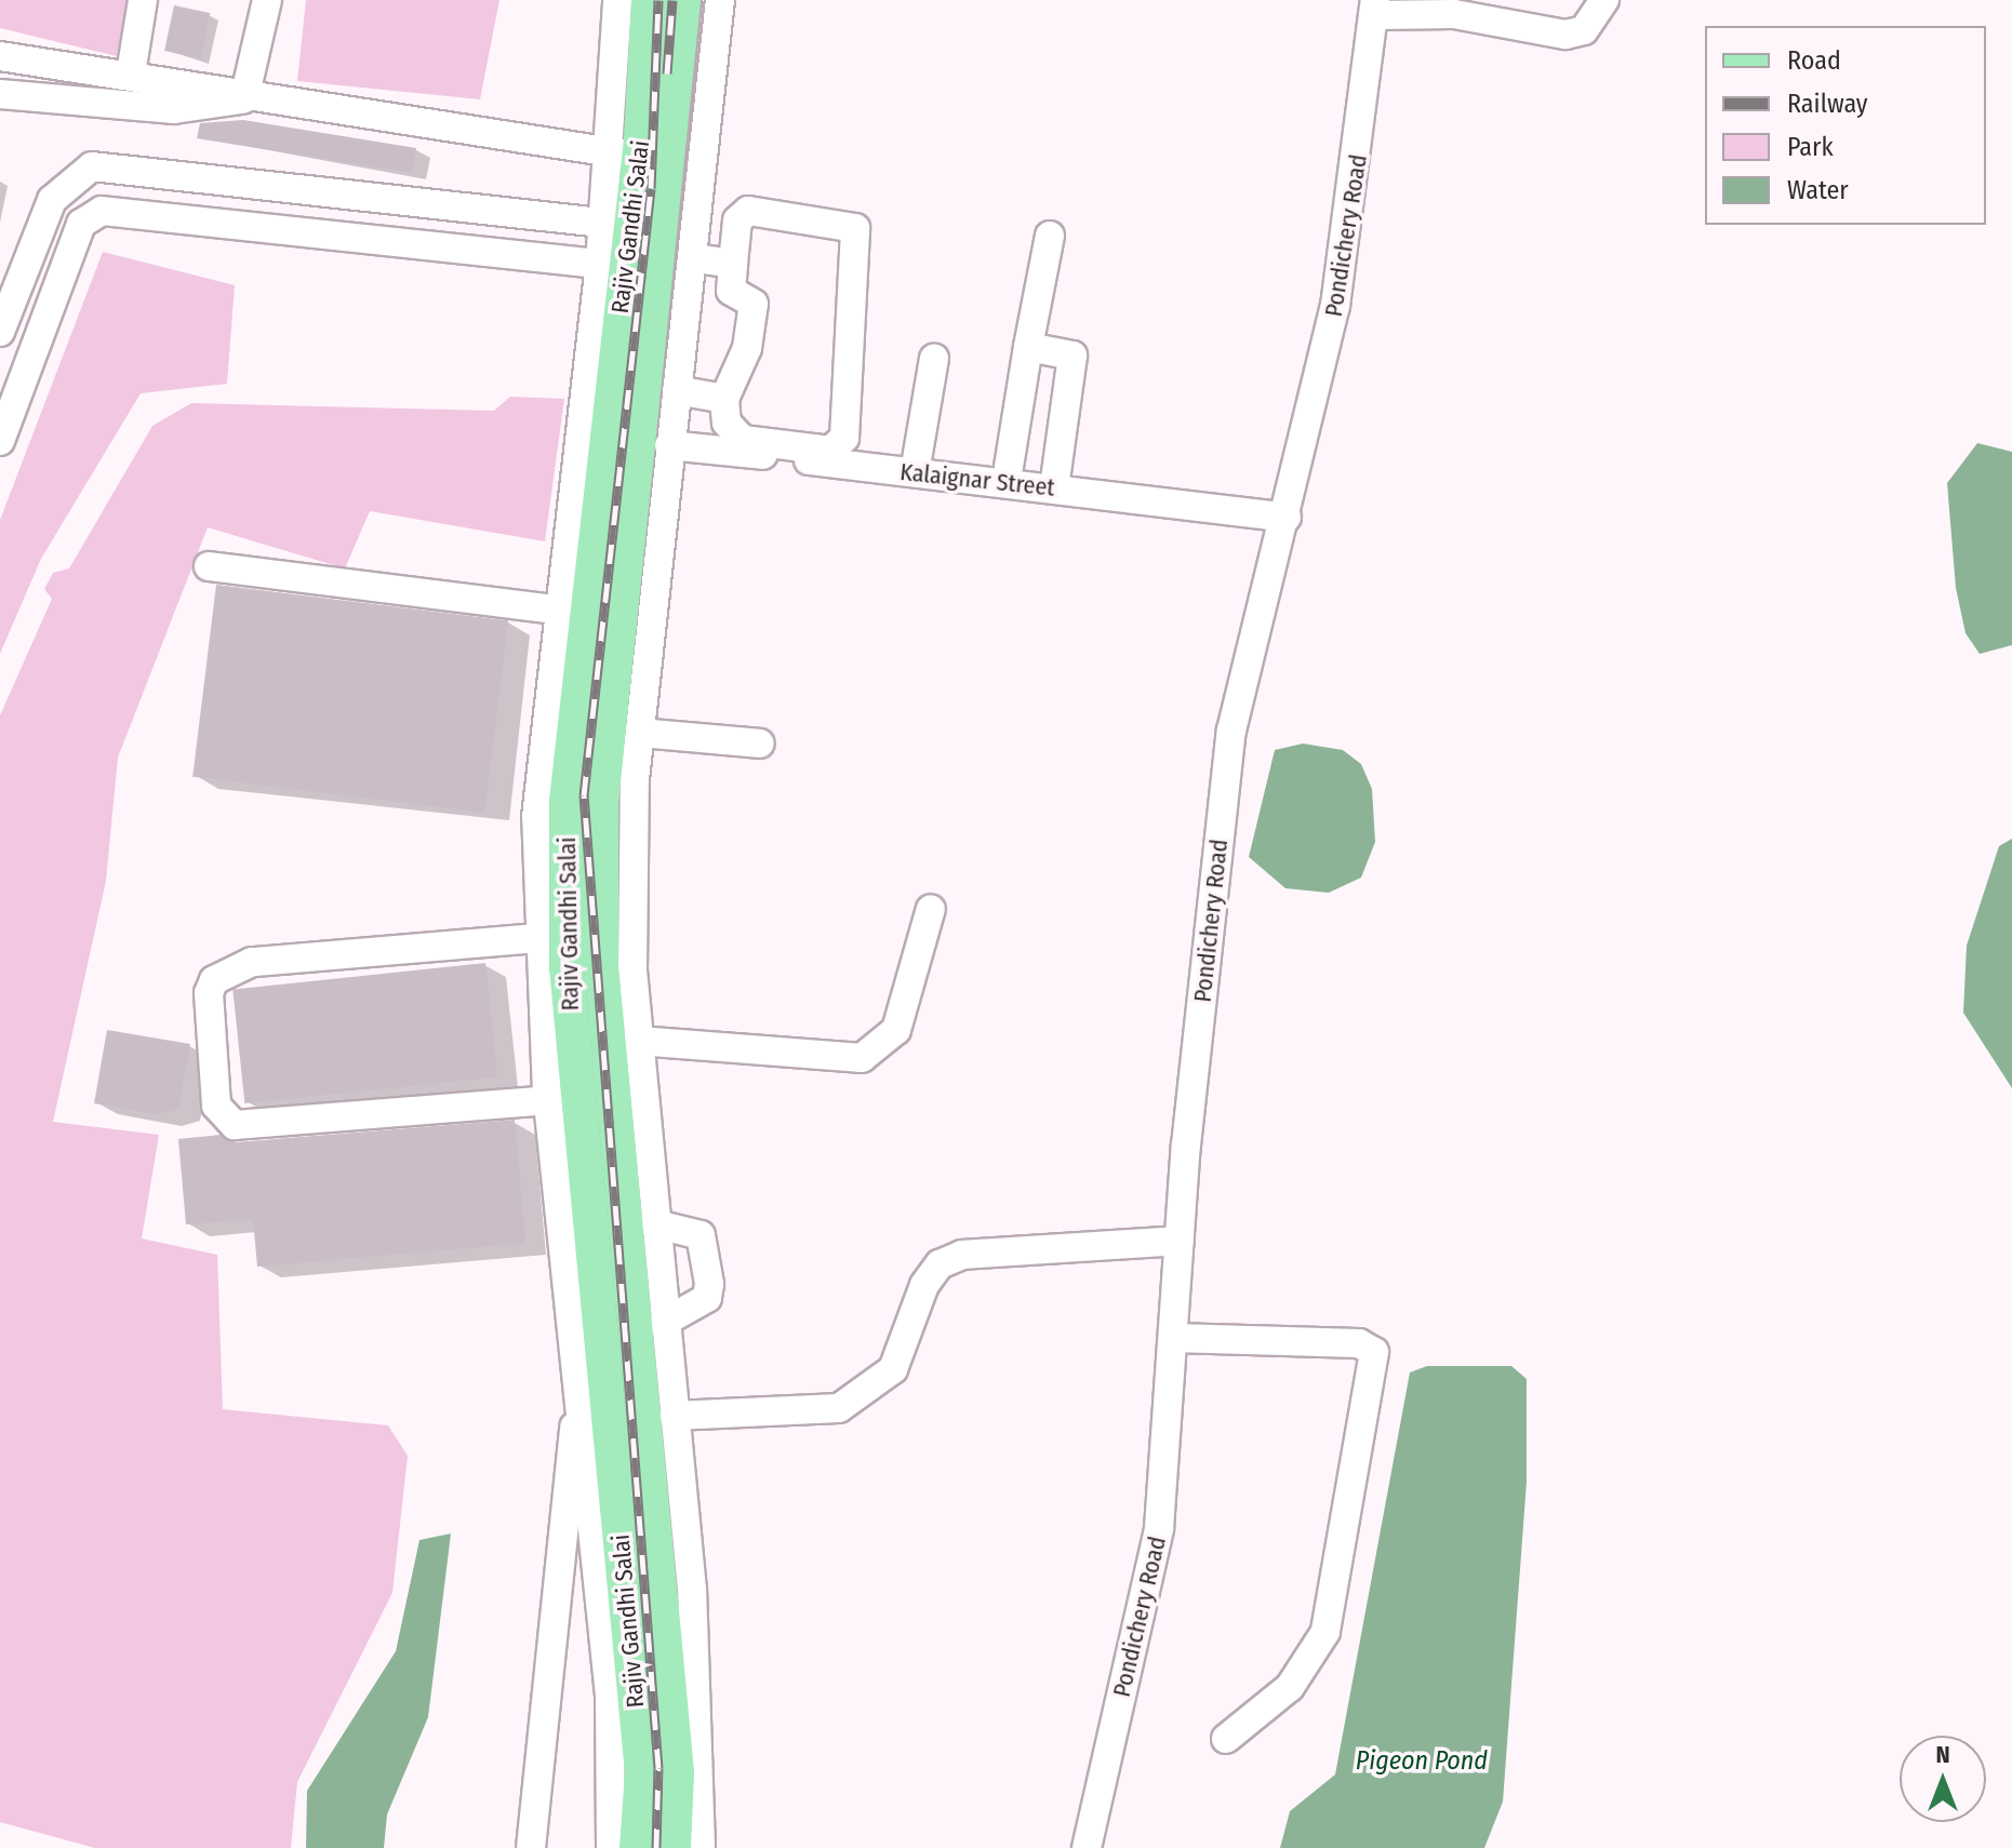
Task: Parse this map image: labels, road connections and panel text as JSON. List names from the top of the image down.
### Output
{
  "streets": {
    "main road": ["Rajiv Gandhi Salai"],
    "street": ["Pondichery Road", "Kalaignar Street"]
  },
  "crossings": [
    ["Pondichery Road", "Kalaignar Street"]
  ],
  "water": ["Pigeon Pond"],
  "legend": [
    "Road",
    "Railway",
    "Park",
    "Water"
  ],
  "north": "top"
}
